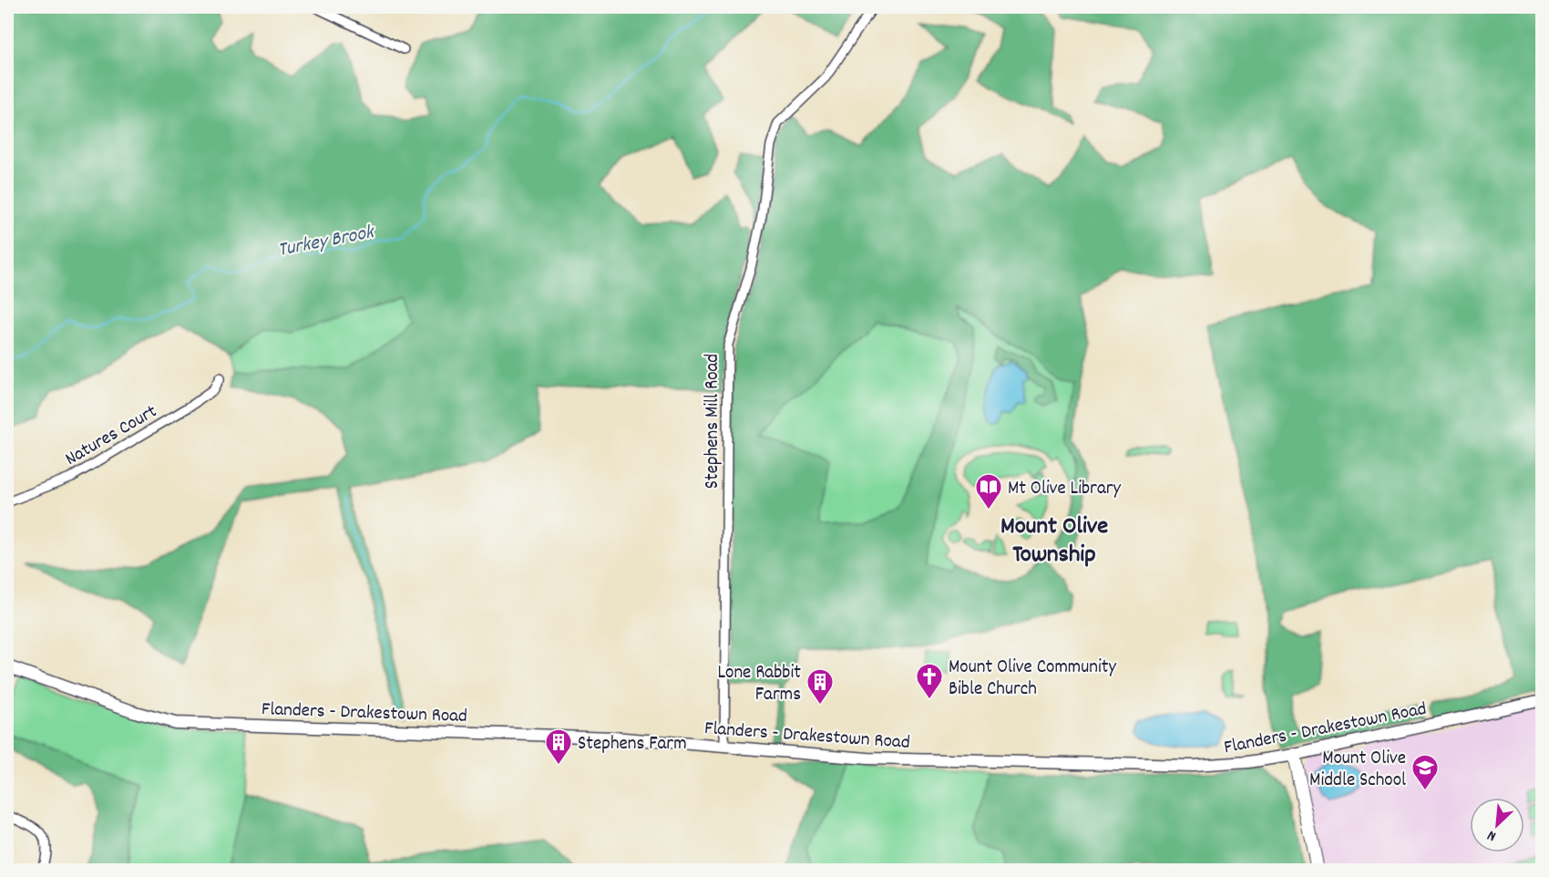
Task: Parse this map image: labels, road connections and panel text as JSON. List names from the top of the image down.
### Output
{
  "streets": {
    "street": ["Stephens Mill Road", "Natures Court", "Flanders - Drakestown Road"]
  },
  "crossings": [
    ["Stephens Mill Road", "Flanders - Drakestown Road"]
  ],
  "districts": ["Mount Olive Township"],
  "water": ["Turkey Brook"],
  "places": {
    "library": ["Mt Olive Library"],
    "church": ["Mount Olive Community Bible Church"],
    "building": ["Lone Rabbit Farms", "Stephens Farm"],
    "school or university": ["Mount Olive Middle School"]
  },
  "north": "bottom left"
}
